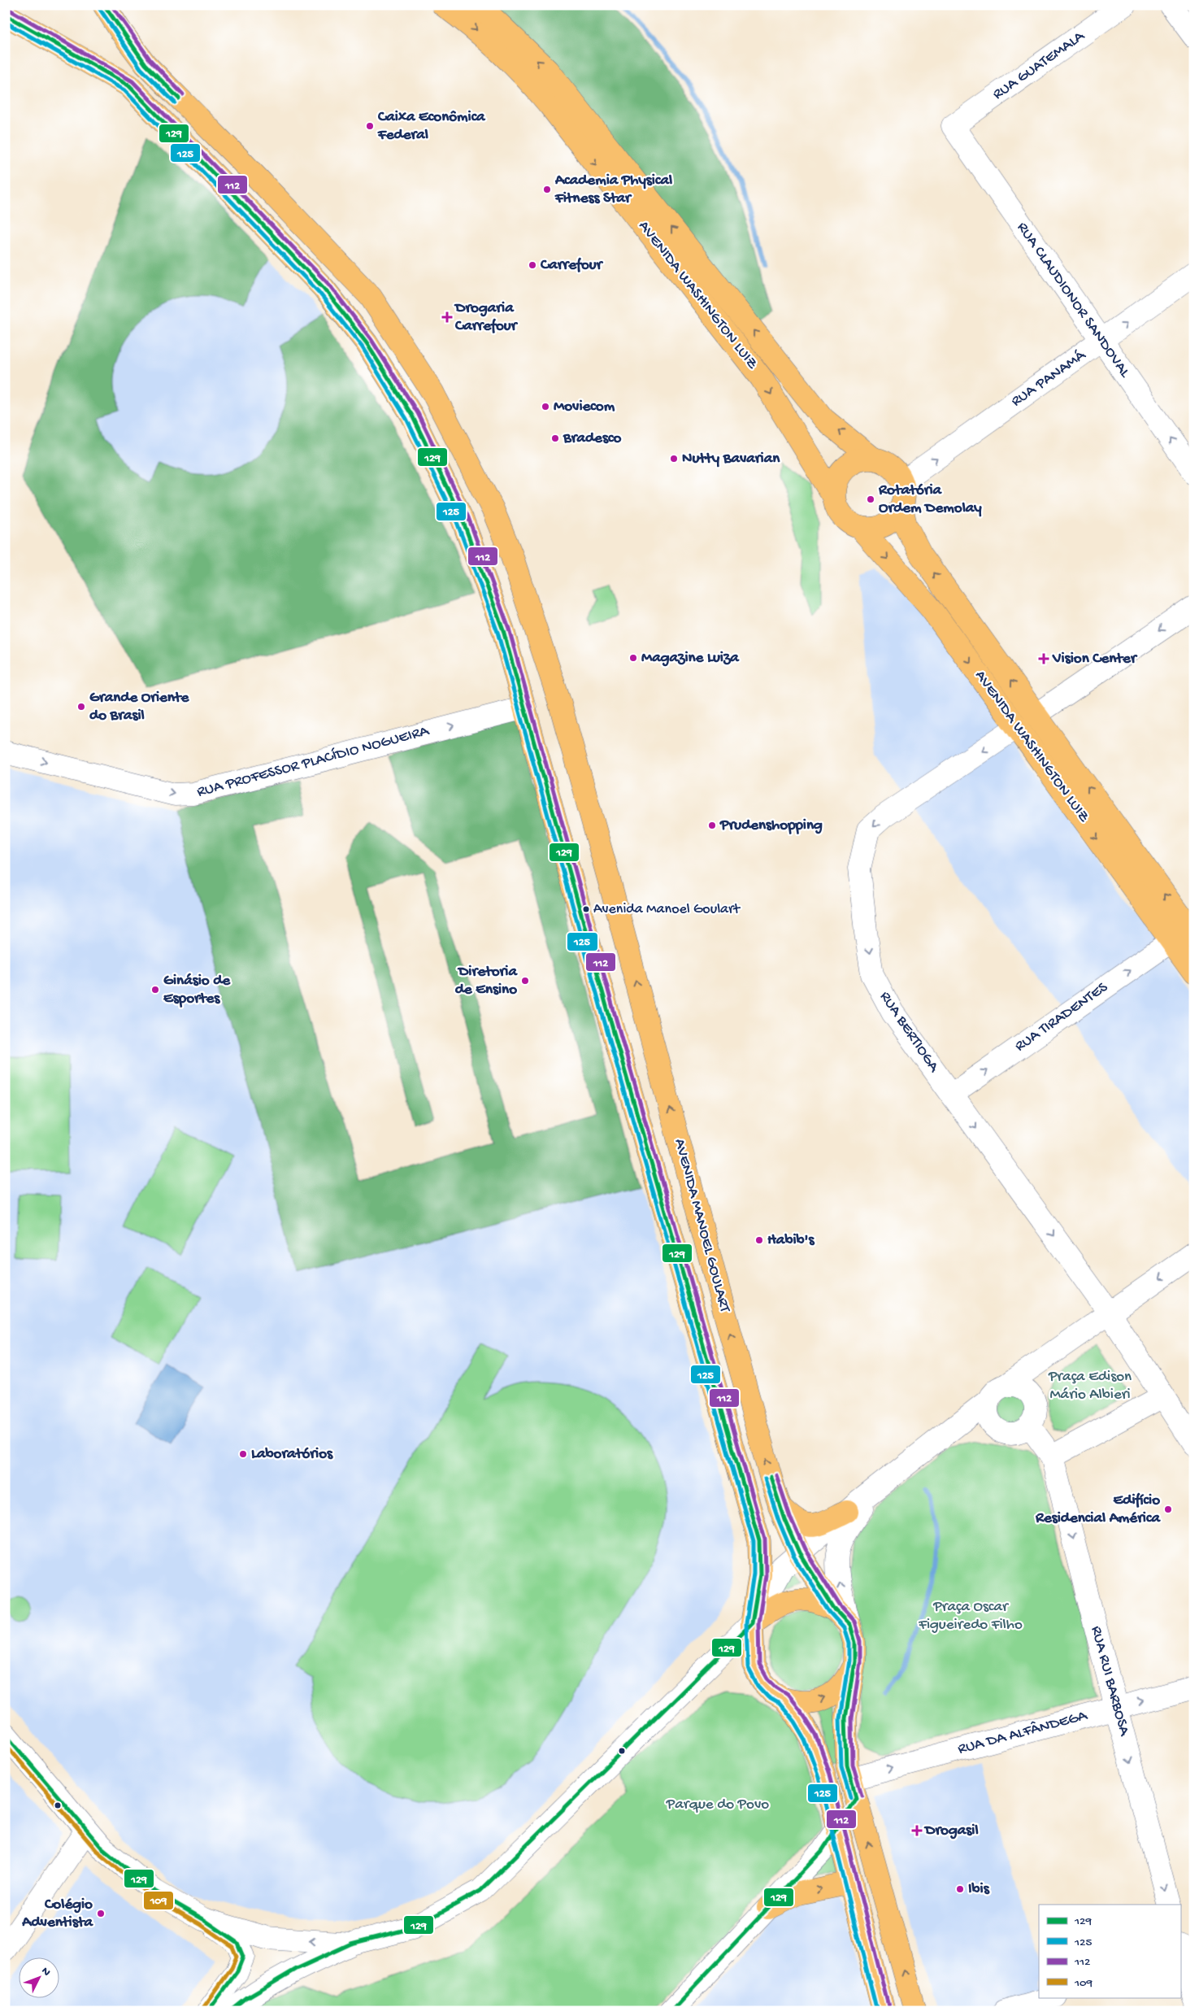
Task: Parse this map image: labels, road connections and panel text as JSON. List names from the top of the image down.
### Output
{
  "streets": {
    "main road": ["AVENIDA WASHINGTON LUIZ", "AVENIDA MANOEL GOULART"],
    "street": [
      "RUA GUATEMALA",
      "RUA CLAUDIONOR SANDOVAL",
      "RUA PANAMÁ",
      "RUA PROFESSOR PLACÍDIO NOGUEIRA",
      "RUA TIRADENTES",
      "RUA BERTIOGA",
      "RUA RUI BARBOSA",
      "RUA DA ALFÂNDEGA"
    ]
  },
  "crossings": [
    ["RUA GUATEMALA", "RUA CLAUDIONOR SANDOVAL"],
    ["AVENIDA WASHINGTON LUIZ", "RUA PANAMÁ"],
    ["AVENIDA WASHINGTON LUIZ", "RUA TIRADENTES"],
    ["AVENIDA WASHINGTON LUIZ", "RUA BERTIOGA"],
    ["RUA CLAUDIONOR SANDOVAL", "RUA PANAMÁ"],
    ["RUA PROFESSOR PLACÍDIO NOGUEIRA", "AVENIDA MANOEL GOULART"],
    ["RUA TIRADENTES", "RUA BERTIOGA"],
    ["AVENIDA MANOEL GOULART", "RUA DA ALFÂNDEGA"],
    ["RUA RUI BARBOSA", "RUA DA ALFÂNDEGA"]
  ],
  "one_way": [
    "RUA CLAUDIONOR SANDOVAL",
    "RUA PANAMÁ",
    "RUA PROFESSOR PLACÍDIO NOGUEIRA",
    "RUA TIRADENTES",
    "RUA BERTIOGA",
    "RUA RUI BARBOSA",
    "RUA DA ALFÂNDEGA"
  ],
  "parks": ["Praça Edison Mário Albieri", "Praça Oscar Figueiredo Filho", "Parque do Povo"],
  "places": {
    "other": [
      "Caixa Econômica Federal",
      "Academia Physical Fitness Star",
      "Carrefour",
      "Moviecom",
      "Bradesco",
      "Nutty Bavarian",
      "Rotatória Ordem Demolay",
      "Magazine Luiza",
      "Grande Oriente do Brasil",
      "Prudenshopping",
      "Avenida Manoel Goulart",
      "Diretoria de Ensino",
      "Ginásio de Esportes",
      "Habib's",
      "Laboratórios",
      "Edifício Residencial América",
      "Ibis",
      "Colégio Adventista"
    ],
    "health": ["Drogaria Carrefour", "Vision Center", "Drogasil"]
  },
  "lines": [
    "transit line 129",
    "transit line 112",
    "transit line 125",
    "transit line 109"
  ],
  "legend": [
    "129",
    "125",
    "112",
    "109"
  ],
  "north": "top right"
}
